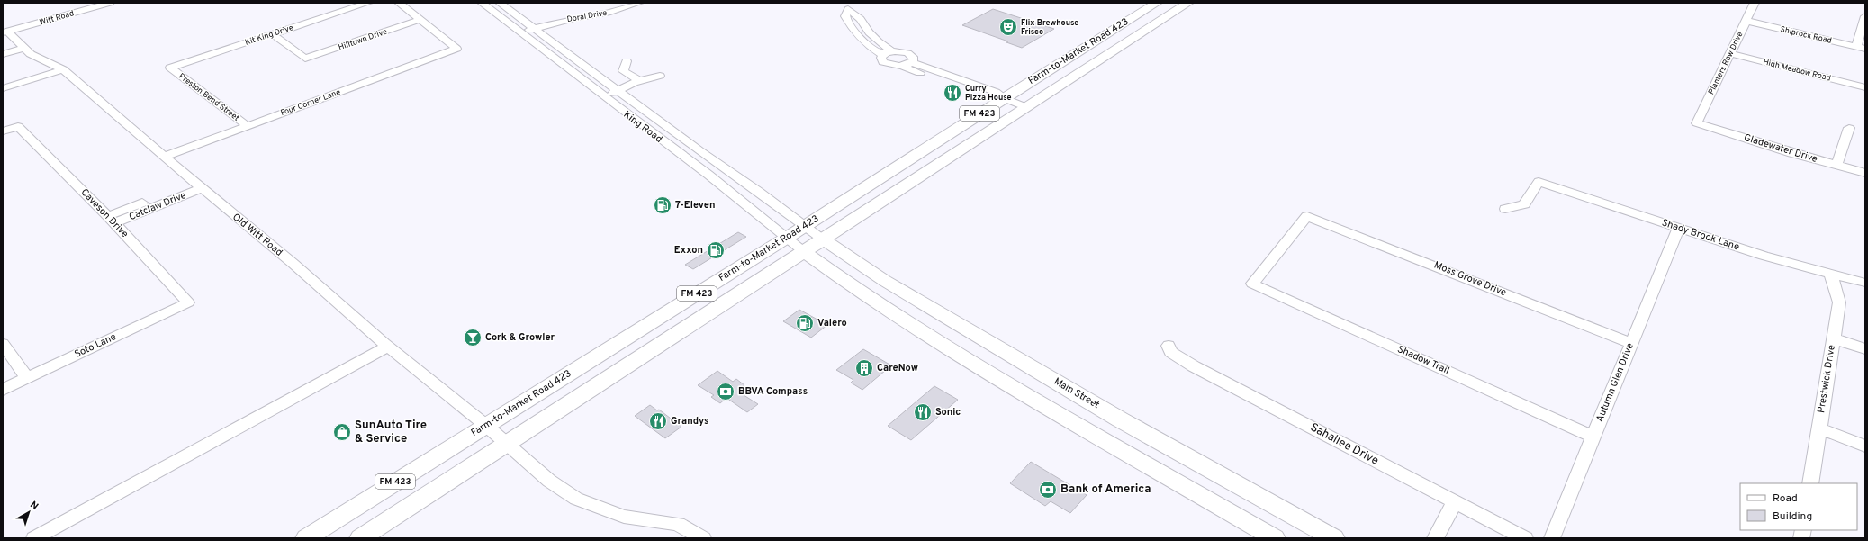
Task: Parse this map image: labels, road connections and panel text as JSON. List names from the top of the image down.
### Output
{
  "streets": {
    "main road": ["Farm-to-Market Road 423", "FM 423", "Main Street"],
    "street": [
      "Doral Drive",
      "Witt Road",
      "Kit King Drive",
      "Shiprock Road",
      "Hilltown Drive",
      "Planters Row Drive",
      "High Meadow Road",
      "Preston Bend Street",
      "Four Corner Lane",
      "King Road",
      "Gladewater Drive",
      "Catclaw Drive",
      "Caveson Drive",
      "Old Witt Road",
      "Shady Brook Lane",
      "Moss Grove Drive",
      "Soto Lane",
      "Shadow Trail",
      "Prestwick Drive",
      "Autumn Glen Drive",
      "Sahallee Drive"
    ]
  },
  "crossings": [
    ["Doral Drive", "King Road"],
    ["Witt Road", "Old Witt Road"],
    ["Kit King Drive", "Hilltown Drive"],
    ["Kit King Drive", "Preston Bend Street"],
    ["Shiprock Road", "Planters Row Drive"],
    ["Hilltown Drive", "Four Corner Lane"],
    ["Farm-to-Market Road 423", "King Road"],
    ["Farm-to-Market Road 423", "Old Witt Road"],
    ["Farm-to-Market Road 423", "Main Street"],
    ["Planters Row Drive", "High Meadow Road"],
    ["Planters Row Drive", "Gladewater Drive"],
    ["Preston Bend Street", "Four Corner Lane"],
    ["Four Corner Lane", "Old Witt Road"],
    ["King Road", "Main Street"],
    ["Catclaw Drive", "Caveson Drive"],
    ["Catclaw Drive", "Old Witt Road"],
    ["Caveson Drive", "Soto Lane"],
    ["Shady Brook Lane", "Prestwick Drive"],
    ["Shady Brook Lane", "Autumn Glen Drive"],
    ["Moss Grove Drive", "Shadow Trail"],
    ["Moss Grove Drive", "Autumn Glen Drive"],
    ["Shadow Trail", "Autumn Glen Drive"]
  ],
  "places": {
    "theatre": ["Flix Brewhouse Frisco"],
    "restaurant": ["Curry Pizza House", "Sonic", "Grandys"],
    "fuel station": ["7-Eleven", "Exxon", "Valero"],
    "bar": ["Cork & Growler"],
    "building": ["CareNow"],
    "bank": ["BBVA Compass", "Bank of America"],
    "shop": ["SunAuto Tire & Service"]
  },
  "legend": ["Road", "Building"],
  "north": "top right"
}
